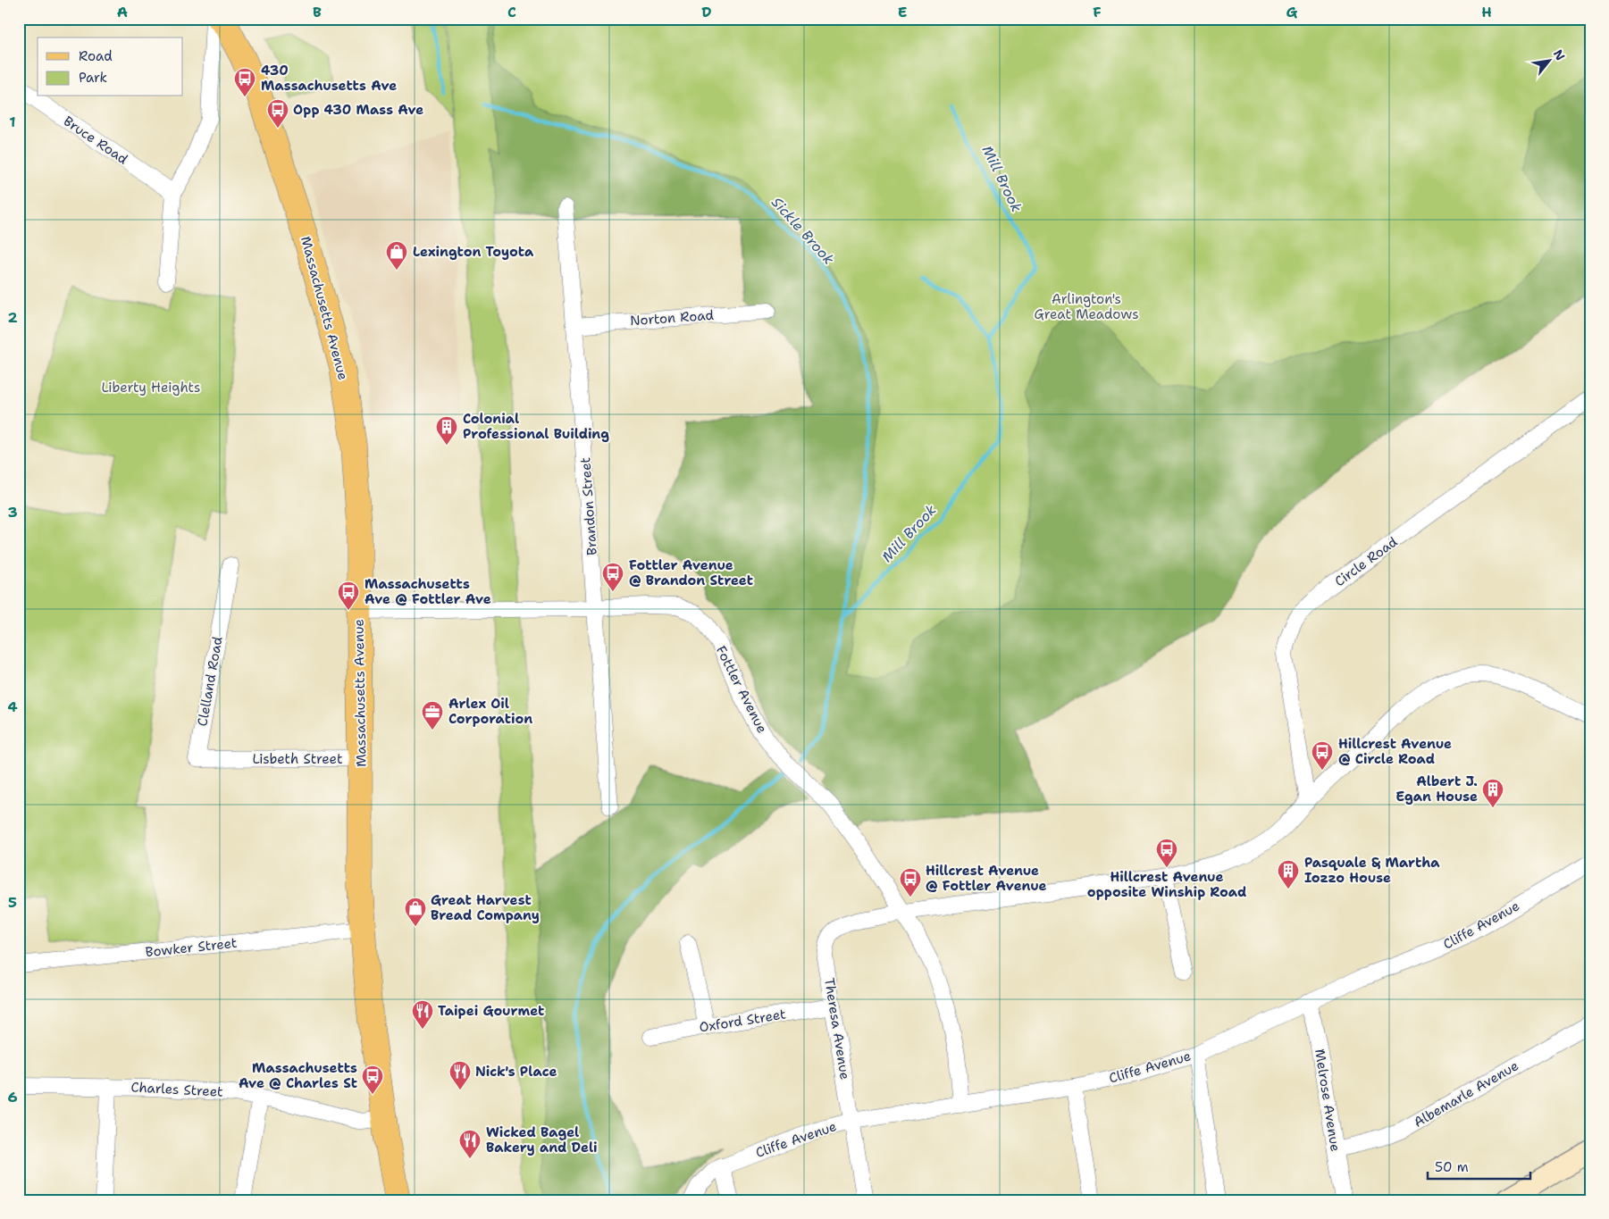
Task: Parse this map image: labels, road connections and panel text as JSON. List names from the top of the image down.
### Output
{
  "streets": {
    "main road": ["Massachusetts Avenue"],
    "street": [
      "Bruce Road",
      "Norton Road",
      "Brandon Street",
      "Circle Road",
      "Clelland Road",
      "Fottler Avenue",
      "Lisbeth Street",
      "Cliffe Avenue",
      "Bowker Street",
      "Oxford Street",
      "Theresa Avenue",
      "Charles Street",
      "Albemarle Avenue",
      "Melrose Avenue"
    ]
  },
  "crossings": [
    ["Massachusetts Avenue", "Fottler Avenue"],
    ["Massachusetts Avenue", "Lisbeth Street"],
    ["Massachusetts Avenue", "Bowker Street"],
    ["Massachusetts Avenue", "Charles Street"],
    ["Norton Road", "Brandon Street"],
    ["Brandon Street", "Fottler Avenue"],
    ["Circle Road", "Theresa Avenue"],
    ["Clelland Road", "Lisbeth Street"],
    ["Fottler Avenue", "Cliffe Avenue"],
    ["Fottler Avenue", "Theresa Avenue"],
    ["Cliffe Avenue", "Theresa Avenue"],
    ["Cliffe Avenue", "Melrose Avenue"],
    ["Oxford Street", "Theresa Avenue"],
    ["Albemarle Avenue", "Melrose Avenue"]
  ],
  "water": ["Mill Brook", "Sickle Brook"],
  "parks": ["Arlington's Great Meadows", "Liberty Heights"],
  "places": {
    "bus stop": [
      "430 Massachusetts Ave",
      "Opp 430 Mass Ave",
      "Fottler Avenue @ Brandon Street",
      "Massachusetts Ave @ Fottler Ave",
      "Hillcrest Avenue @ Circle Road",
      "Hillcrest Avenue opposite Winship Road",
      "Hillcrest Avenue @ Fottler Avenue",
      "Massachusetts Ave @ Charles St"
    ],
    "shop": ["Lexington Toyota", "Great Harvest Bread Company"],
    "building": ["Colonial Professional Building", "Albert J. Egan House", "Pasquale & Martha Iozzo House"],
    "office": ["Arlex Oil Corporation"],
    "restaurant": ["Taipei Gourmet", "Nick's Place", "Wicked Bagel Bakery and Deli"]
  },
  "legend": ["Road", "Park"],
  "scale_bar": "50 m",
  "north": "top right",
  "grid": {
    "columns": [
      "A",
      "B",
      "C",
      "D",
      "E",
      "F",
      "G",
      "H"
    ],
    "rows": [
      "1",
      "2",
      "3",
      "4",
      "5",
      "6"
    ]
  }
}
